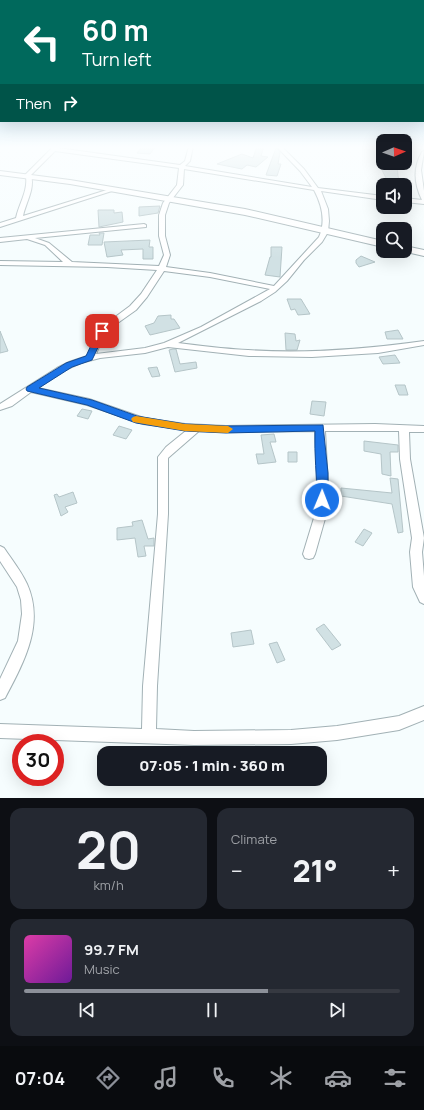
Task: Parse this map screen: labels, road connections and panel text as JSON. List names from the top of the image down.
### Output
{
  "north": "right",
  "page": {
    "turn": ["60 m", "Turn left"],
    "then": "Then",
    "limit": "30",
    "trip": "07:05 · 1 min · 360 m",
    "tile": [
      ["20", "km/h"],
      "Climate"
    ],
    "heat": ["−", "21°", "+"],
    "song": ["99.7 FM", "Music"],
    "tabs": "07:04"
  }
}
